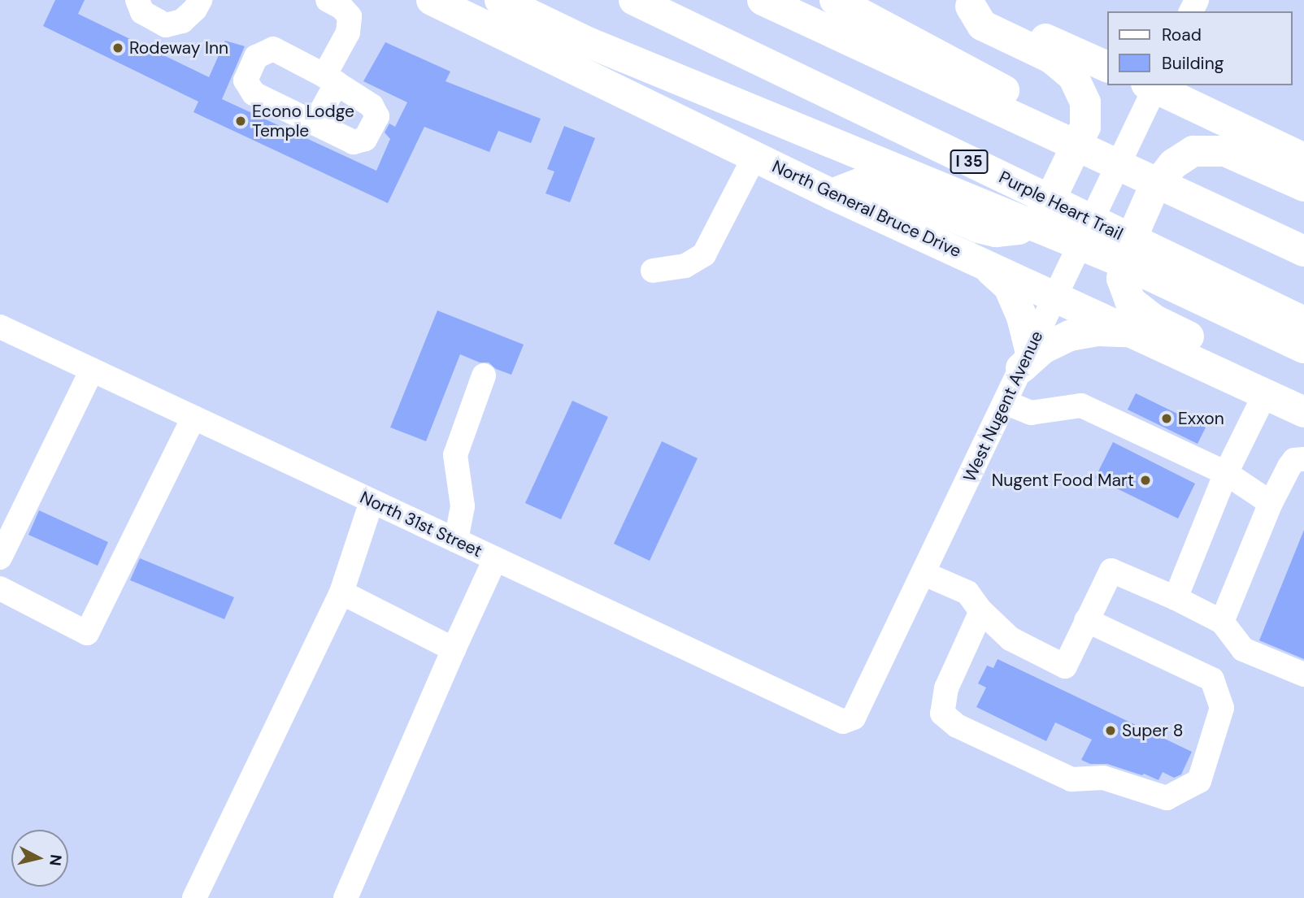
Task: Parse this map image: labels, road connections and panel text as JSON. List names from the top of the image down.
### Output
{
  "streets": {
    "main road": ["I 35", "Purple Heart Trail", "North General Bruce Drive"],
    "street": ["West Nugent Avenue", "North 31st Street"]
  },
  "crossings": [
    ["North General Bruce Drive", "West Nugent Avenue"],
    ["West Nugent Avenue", "North 31st Street"]
  ],
  "places": [
    "Rodeway Inn",
    "Econo Lodge Temple",
    "Exxon",
    "Nugent Food Mart",
    "Super 8"
  ],
  "legend": ["Road", "Building"],
  "north": "right"
}
